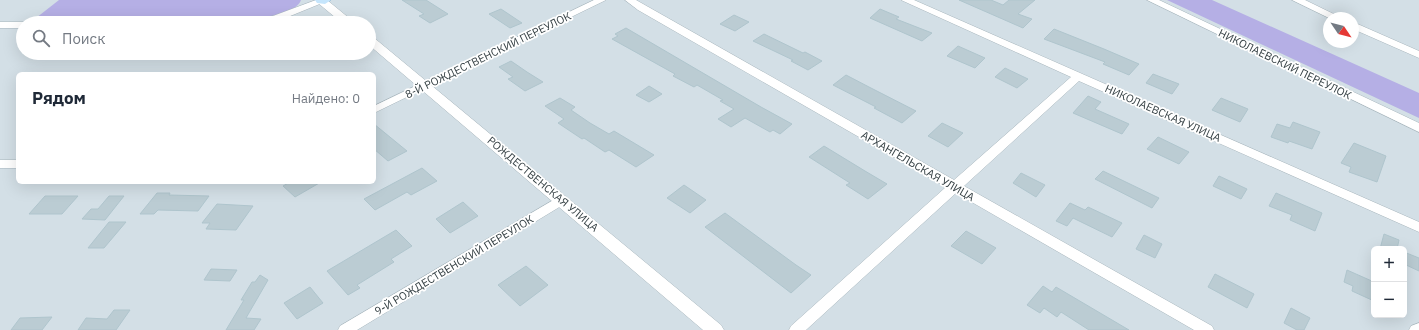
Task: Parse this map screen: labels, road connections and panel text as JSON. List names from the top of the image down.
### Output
{
  "streets": {
    "street": [
      "8-Й РОЖДЕСТВЕНСКИЙ ПЕРЕУЛОК",
      "НИКОЛАЕВСКИЙ ПЕРЕУЛОК",
      "НИКОЛАЕВСКАЯ УЛИЦА",
      "АРХАНГЕЛЬСКАЯ УЛИЦА",
      "РОЖДЕСТВЕНСКАЯ УЛИЦА",
      "9-Й РОЖДЕСТВЕНСКИЙ ПЕРЕУЛОК"
    ]
  },
  "crossings": [
    ["8-Й РОЖДЕСТВЕНСКИЙ ПЕРЕУЛОК", "РОЖДЕСТВЕНСКАЯ УЛИЦА"],
    ["РОЖДЕСТВЕНСКАЯ УЛИЦА", "9-Й РОЖДЕСТВЕНСКИЙ ПЕРЕУЛОК"]
  ],
  "north": "bottom right",
  "page": {
    "search": "Поиск",
    "heading": ["Рядом", "Найдено: 0"],
    "map_buttons": ["+", "−"]
  }
}
